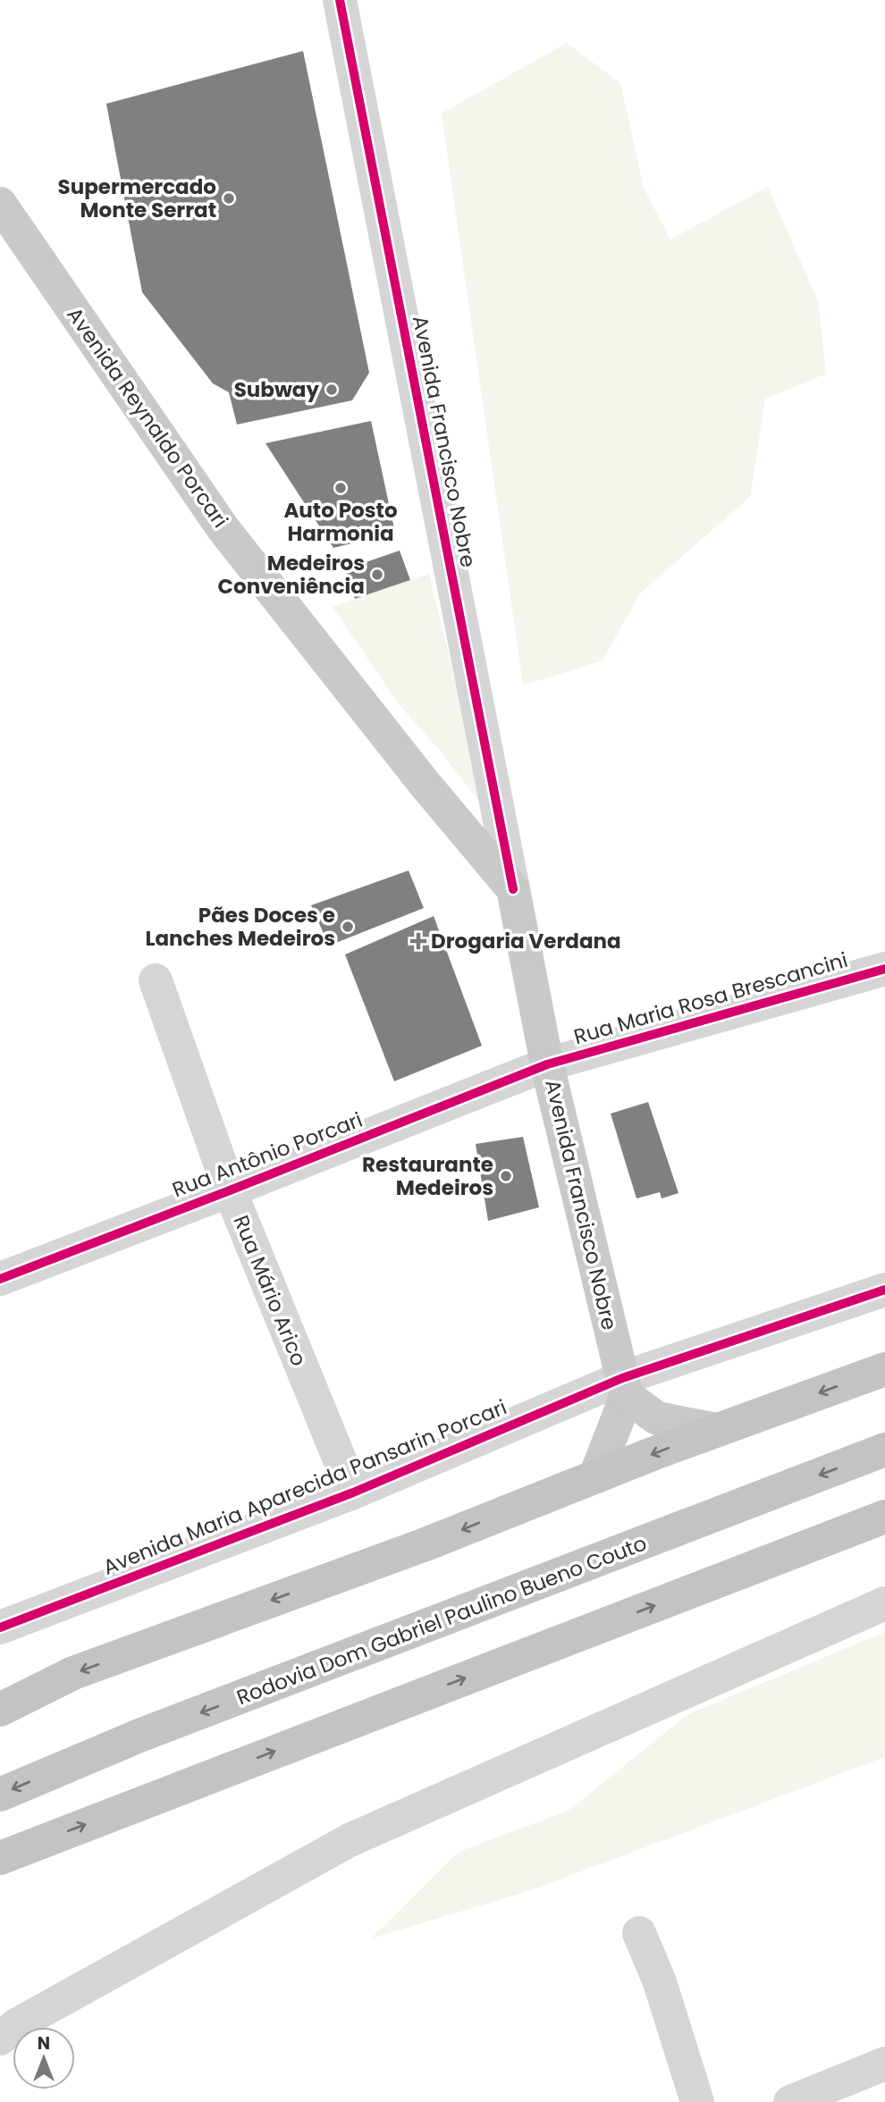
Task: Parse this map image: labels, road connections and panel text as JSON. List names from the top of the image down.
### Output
{
  "streets": {
    "highway": ["Rodovia Dom Gabriel Paulino Bueno Couto"],
    "main road": ["Avenida Reynaldo Porcari", "Avenida Francisco Nobre"],
    "street": [
      "Rua Maria Rosa Brescancini",
      "Rua Antônio Porcari",
      "Rua Mário Arico",
      "Avenida Maria Aparecida Pansarin Porcari"
    ]
  },
  "crossings": [
    ["Avenida Reynaldo Porcari", "Avenida Francisco Nobre"],
    ["Avenida Francisco Nobre", "Rua Maria Rosa Brescancini"],
    ["Avenida Francisco Nobre", "Rua Antônio Porcari"],
    ["Avenida Francisco Nobre", "Avenida Maria Aparecida Pansarin Porcari"],
    ["Rua Maria Rosa Brescancini", "Rua Antônio Porcari"],
    ["Rua Antônio Porcari", "Rua Mário Arico"],
    ["Rua Mário Arico", "Avenida Maria Aparecida Pansarin Porcari"]
  ],
  "places": {
    "other": [
      "Supermercado Monte Serrat",
      "Subway",
      "Auto Posto Harmonia",
      "Medeiros Conveniência",
      "Pães Doces e Lanches Medeiros",
      "Restaurante Medeiros"
    ],
    "health": ["Drogaria Verdana"]
  },
  "north": "top"
}
